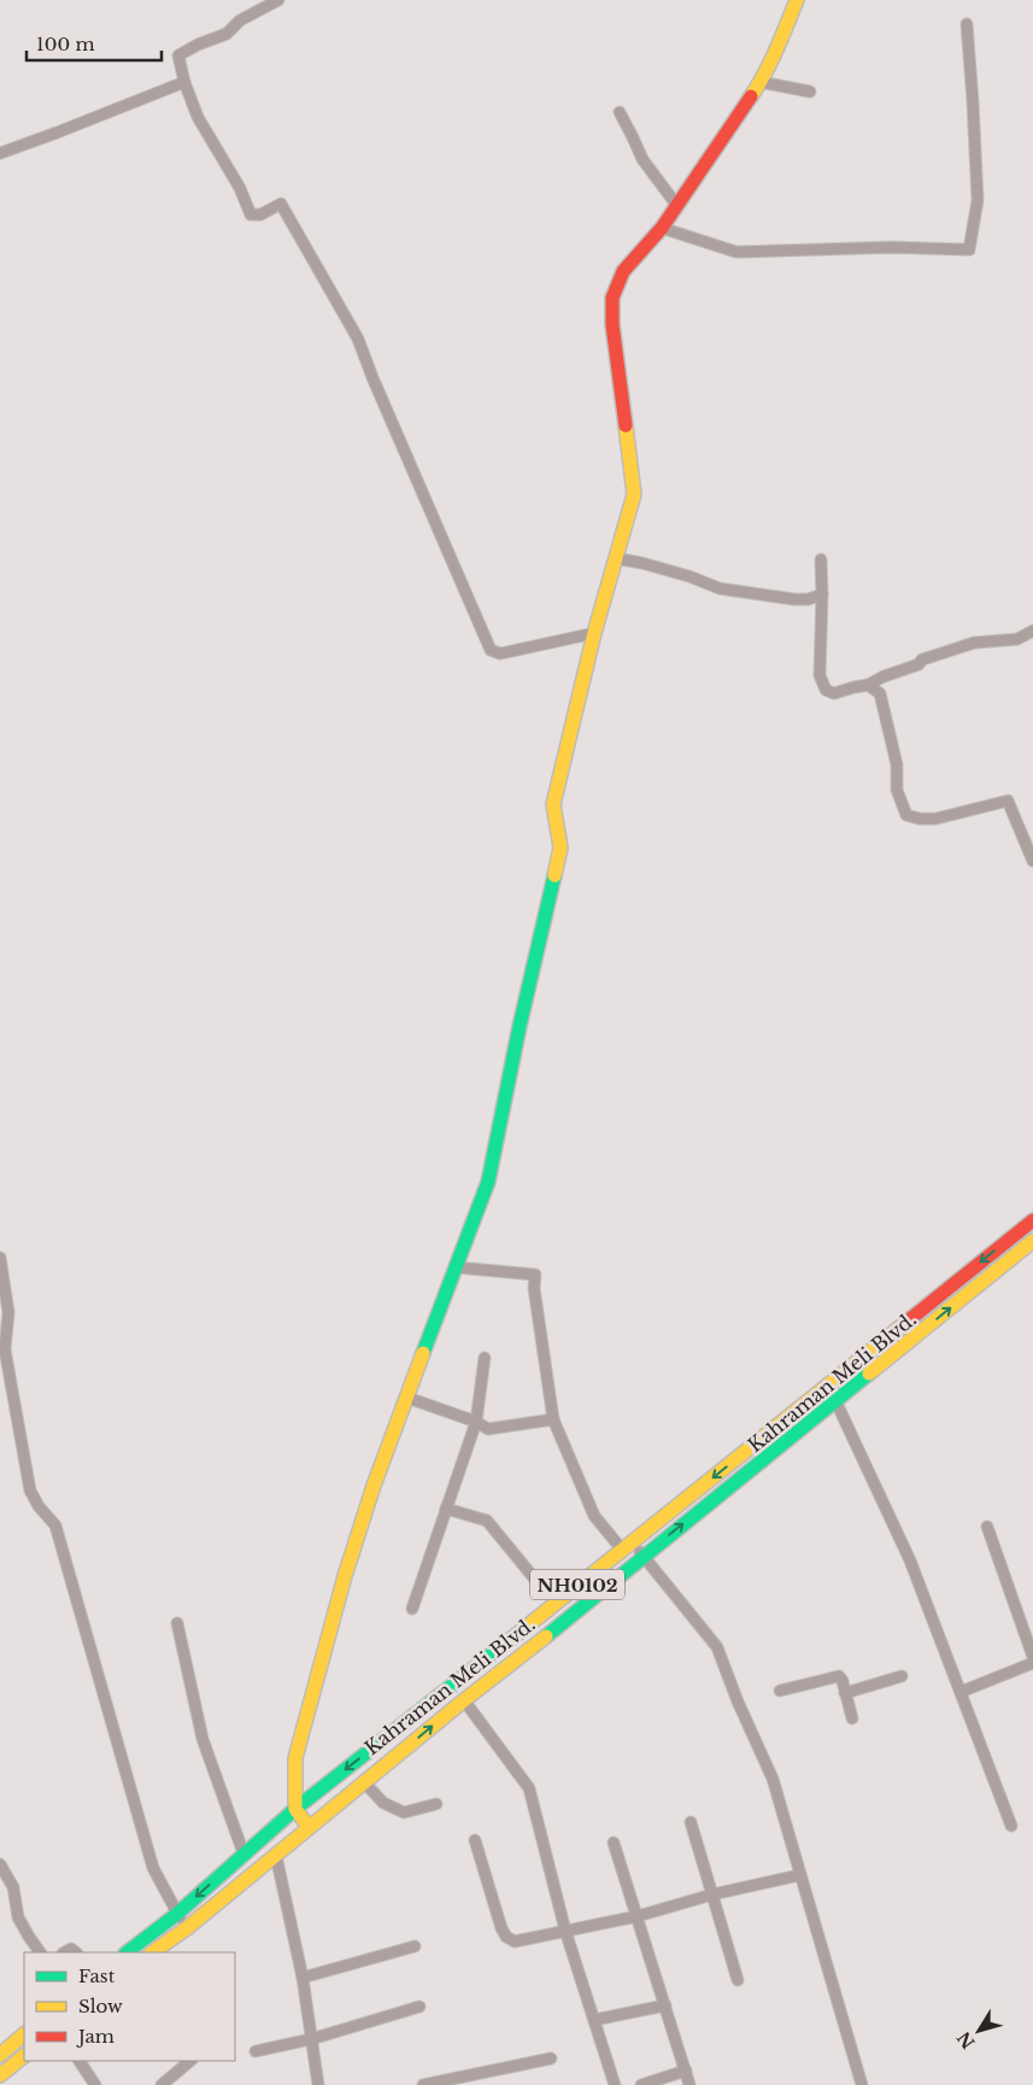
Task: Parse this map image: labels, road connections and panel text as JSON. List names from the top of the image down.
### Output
{
  "streets": {
    "main road": ["Kahraman Meli Blvd.", "NH0102"]
  },
  "legend": ["Fast", "Slow", "Jam"],
  "scale_bar": "100 m",
  "north": "bottom left"
}
